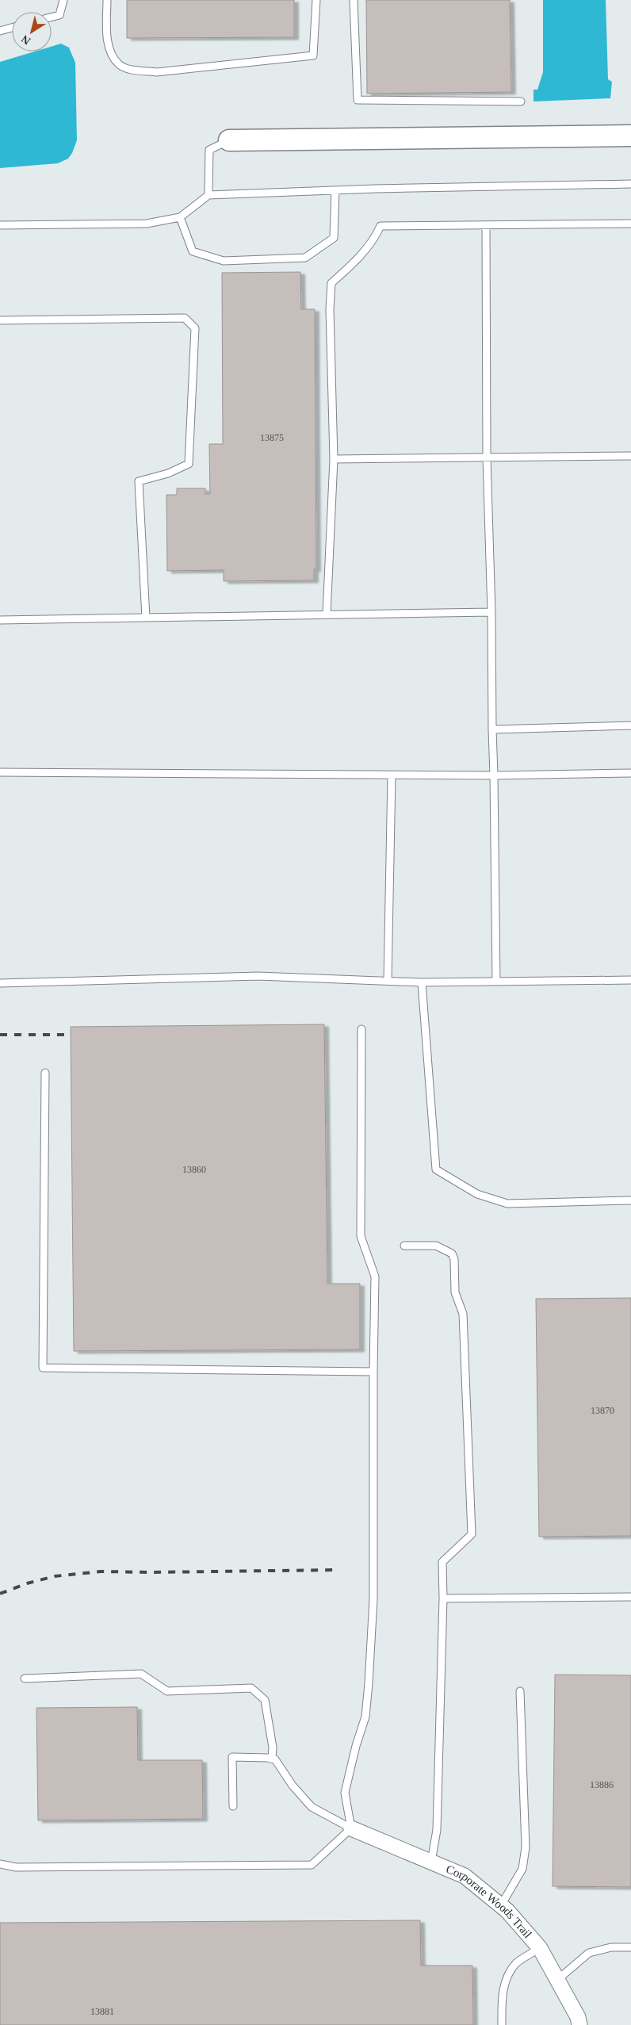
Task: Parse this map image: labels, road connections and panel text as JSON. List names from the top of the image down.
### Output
{
  "streets": {
    "street": ["Corporate Woods Trail"]
  },
  "house_numbers": [
    "13875",
    "13860",
    "13870",
    "13886",
    "13881"
  ],
  "north": "bottom left"
}
